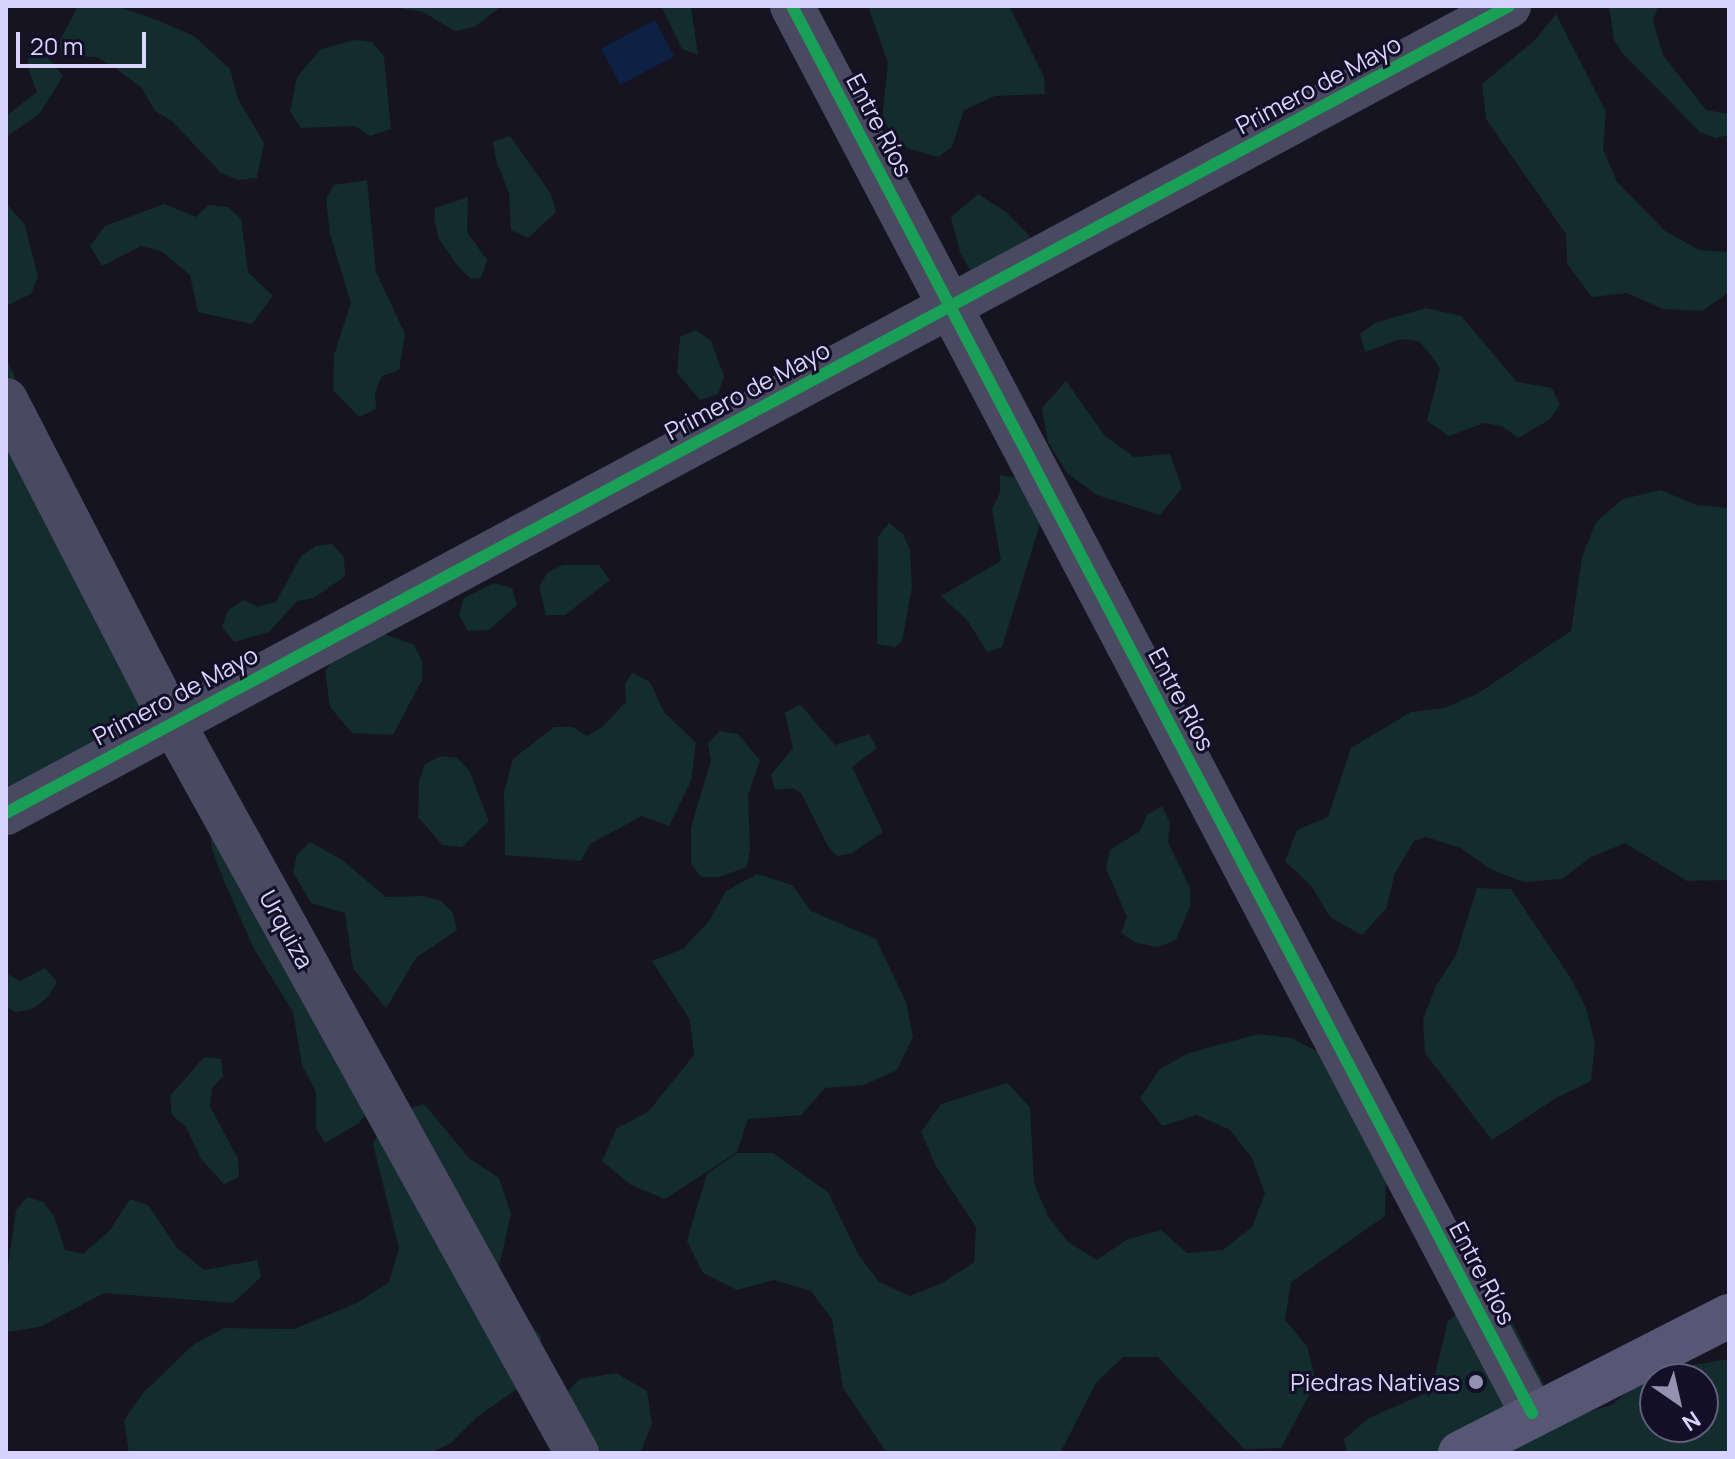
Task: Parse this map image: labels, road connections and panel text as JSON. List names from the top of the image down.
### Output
{
  "streets": {
    "street": ["Primero de Mayo", "Entre Ríos", "Urquiza"]
  },
  "crossings": [
    ["Primero de Mayo", "Entre Ríos"],
    ["Primero de Mayo", "Urquiza"]
  ],
  "places": ["Piedras Nativas"],
  "scale_bar": "20 m",
  "north": "bottom right"
}
